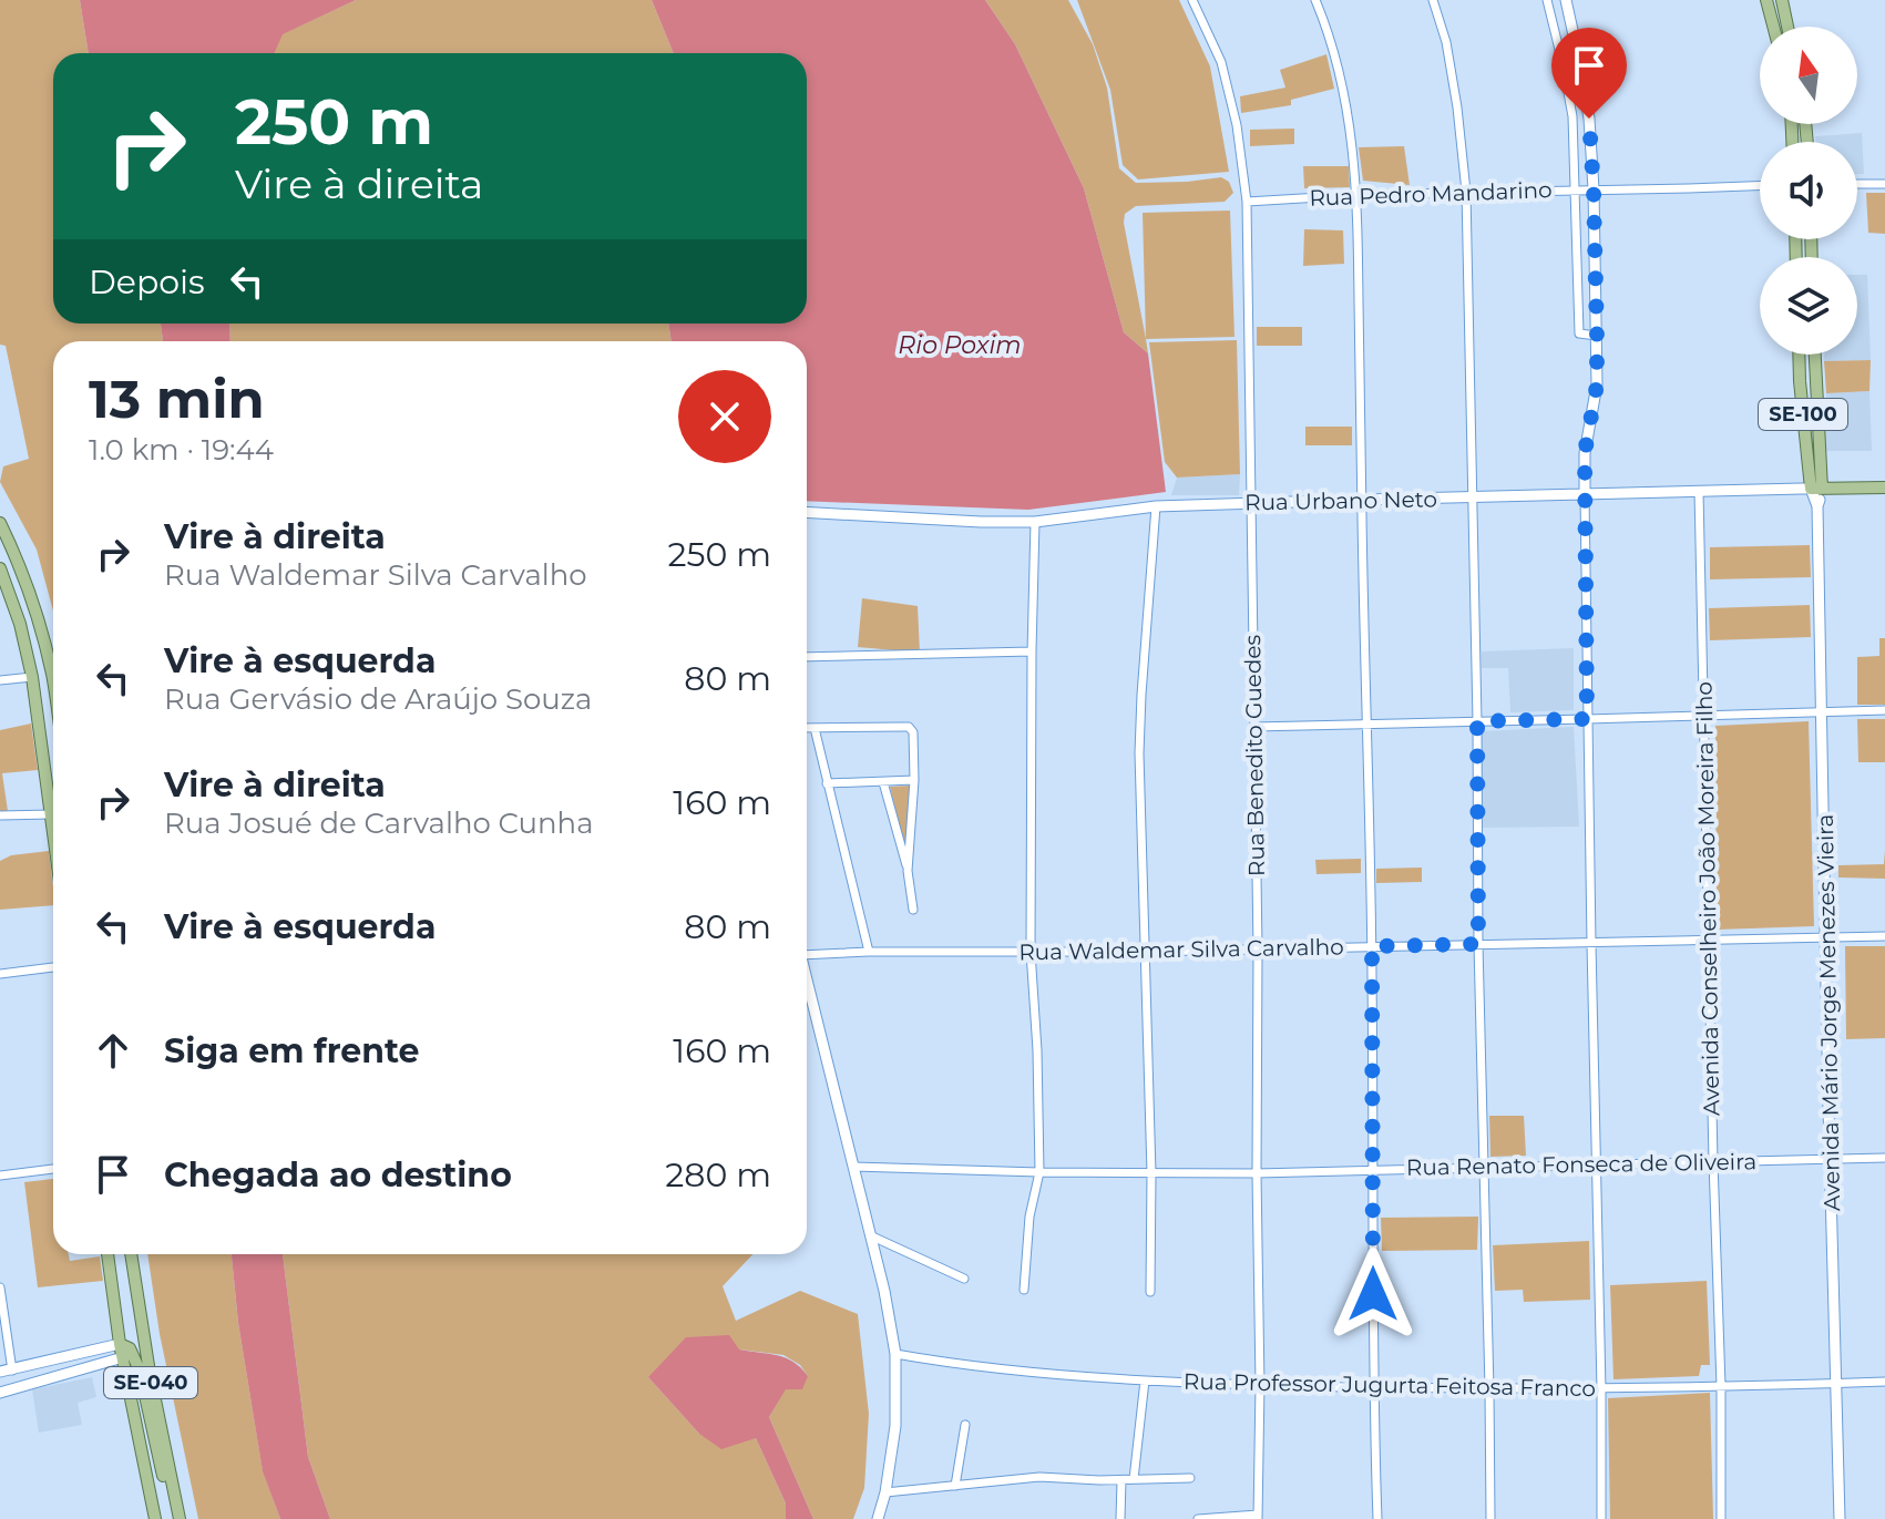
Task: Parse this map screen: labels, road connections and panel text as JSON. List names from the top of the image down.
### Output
{
  "streets": {
    "main road": [
      "SE-100",
      "Rua Urbano Neto",
      "Avenida Mário Jorge Menezes Vieira",
      "SE-040"
    ],
    "street": [
      "Rua Pedro Mandarino",
      "Rua Benedito Guedes",
      "Avenida Conselheiro João Moreira Filho",
      "Rua Waldemar Silva Carvalho",
      "Rua Renato Fonseca de Oliveira",
      "Rua Professor Jugurta Feitosa Franco"
    ]
  },
  "crossings": [
    ["Rua Pedro Mandarino", "Rua Benedito Guedes"],
    ["Rua Urbano Neto", "Rua Benedito Guedes"],
    ["Rua Urbano Neto", "Avenida Conselheiro João Moreira Filho"],
    ["Rua Urbano Neto", "Avenida Mário Jorge Menezes Vieira"],
    ["Rua Benedito Guedes", "Rua Waldemar Silva Carvalho"],
    ["Rua Benedito Guedes", "Rua Renato Fonseca de Oliveira"],
    ["Rua Benedito Guedes", "Rua Professor Jugurta Feitosa Franco"],
    ["Avenida Conselheiro João Moreira Filho", "Rua Waldemar Silva Carvalho"],
    ["Avenida Conselheiro João Moreira Filho", "Rua Renato Fonseca de Oliveira"],
    ["Avenida Conselheiro João Moreira Filho", "Rua Professor Jugurta Feitosa Franco"],
    ["Rua Waldemar Silva Carvalho", "Avenida Mário Jorge Menezes Vieira"],
    ["Avenida Mário Jorge Menezes Vieira", "Rua Renato Fonseca de Oliveira"],
    ["Avenida Mário Jorge Menezes Vieira", "Rua Professor Jugurta Feitosa Franco"]
  ],
  "water": ["Rio Poxim"],
  "north": "top",
  "page": {
    "turn": ["250 m", "Vire à direita"],
    "then": "Depois",
    "heading": ["13 min", "1.0 km · 19:44"],
    "list": [
      {
        "name": "Vire à direita",
        "note": "Rua Waldemar Silva Carvalho",
        "value": "250 m"
      },
      {
        "name": "Vire à esquerda",
        "note": "Rua Gervásio de Araújo Souza",
        "value": "80 m"
      },
      {
        "name": "Vire à direita",
        "note": "Rua Josué de Carvalho Cunha",
        "value": "160 m"
      },
      {
        "name": "Vire à esquerda",
        "value": "80 m"
      },
      {
        "name": "Siga em frente",
        "value": "160 m"
      },
      {
        "name": "Chegada ao destino",
        "value": "280 m"
      }
    ]
  }
}
